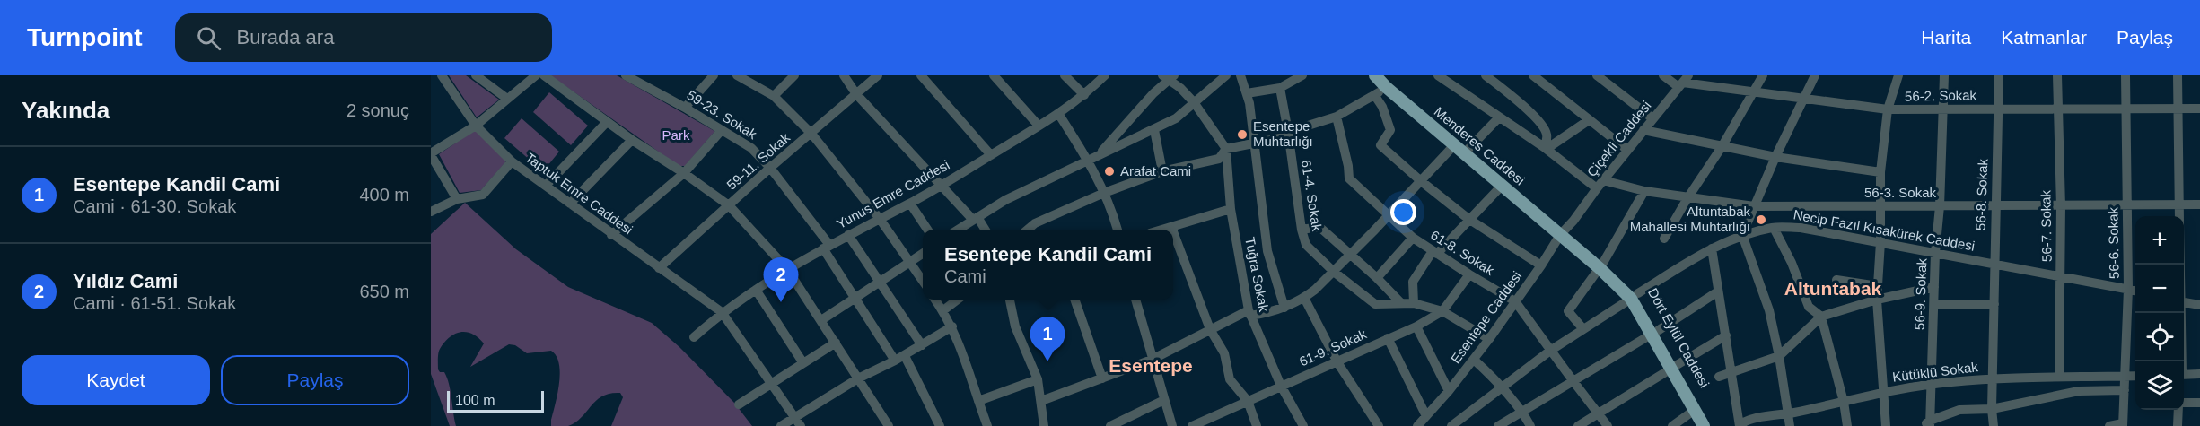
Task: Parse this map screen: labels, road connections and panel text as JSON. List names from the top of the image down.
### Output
{
  "streets": {
    "main road": ["Menderes Caddesi", "Dört Eylül Caddesi"],
    "street": [
      "56-2. Sokak",
      "59-23. Sokak",
      "Çiçekli Caddesi",
      "59-11. Sokak",
      "56-3. Sokak",
      "Taptuk Emre Caddesi",
      "Yunus Emre Caddesi",
      "56-8. Sokak",
      "61-4. Sokak",
      "56-7. Sokak",
      "Necip Fazıl Kısakürek Caddesi",
      "56-6. Sokak",
      "61-8. Sokak",
      "Tuğra Sokak",
      "56-9. Sokak",
      "Esentepe Caddesi",
      "61-9. Sokak",
      "Kütüklü Sokak"
    ]
  },
  "crossings": [
    ["56-2. Sokak", "Çiçekli Caddesi"],
    ["56-2. Sokak", "56-8. Sokak"],
    ["56-2. Sokak", "56-7. Sokak"],
    ["56-2. Sokak", "56-6. Sokak"],
    ["56-2. Sokak", "56-9. Sokak"],
    ["59-23. Sokak", "59-11. Sokak"],
    ["59-23. Sokak", "Yunus Emre Caddesi"],
    ["Çiçekli Caddesi", "Menderes Caddesi"],
    ["Çiçekli Caddesi", "56-3. Sokak"],
    ["Çiçekli Caddesi", "Esentepe Caddesi"],
    ["Çiçekli Caddesi", "Dört Eylül Caddesi"],
    ["Menderes Caddesi", "Esentepe Caddesi"],
    ["Menderes Caddesi", "Dört Eylül Caddesi"],
    ["59-11. Sokak", "Taptuk Emre Caddesi"],
    ["56-3. Sokak", "56-8. Sokak"],
    ["56-3. Sokak", "56-7. Sokak"],
    ["56-3. Sokak", "56-6. Sokak"],
    ["56-3. Sokak", "56-9. Sokak"],
    ["Taptuk Emre Caddesi", "Yunus Emre Caddesi"],
    ["56-8. Sokak", "Necip Fazıl Kısakürek Caddesi"],
    ["56-8. Sokak", "Kütüklü Sokak"],
    ["61-4. Sokak", "Esentepe Caddesi"],
    ["61-4. Sokak", "61-9. Sokak"],
    ["56-7. Sokak", "Necip Fazıl Kısakürek Caddesi"],
    ["56-7. Sokak", "Kütüklü Sokak"],
    ["Necip Fazıl Kısakürek Caddesi", "56-6. Sokak"],
    ["Necip Fazıl Kısakürek Caddesi", "56-9. Sokak"],
    ["Necip Fazıl Kısakürek Caddesi", "Dört Eylül Caddesi"],
    ["56-6. Sokak", "Kütüklü Sokak"],
    ["61-8. Sokak", "Esentepe Caddesi"],
    ["61-8. Sokak", "61-9. Sokak"],
    ["Tuğra Sokak", "61-9. Sokak"],
    ["56-9. Sokak", "Kütüklü Sokak"],
    ["Esentepe Caddesi", "Dört Eylül Caddesi"]
  ],
  "districts": ["Altuntabak", "Esentepe"],
  "parks": ["Park"],
  "places": ["Esentepe Muhtarlığı", "Arafat Cami", "Altuntabak Mahallesi Muhtarlığı"],
  "scale_bar": "100 m",
  "page": {
    "header": "Turnpoint",
    "search": "Burada ara",
    "nav": ["Harita", "Katmanlar", "Paylaş"],
    "heading": ["Yakında", "2 sonuç"],
    "list": [
      {
        "mark": "1",
        "name": "Esentepe Kandil Cami",
        "note": "Cami · 61-30. Sokak",
        "value": "400 m"
      },
      {
        "mark": "2",
        "name": "Yıldız Cami",
        "note": "Cami · 61-51. Sokak",
        "value": "650 m"
      }
    ],
    "map_buttons": ["+", "−"],
    "popup": ["Esentepe Kandil Cami", "Cami"],
    "pins": ["2", "1"],
    "buttons": ["Kaydet", "Paylaş"],
    "scale": "100 m"
  }
}
